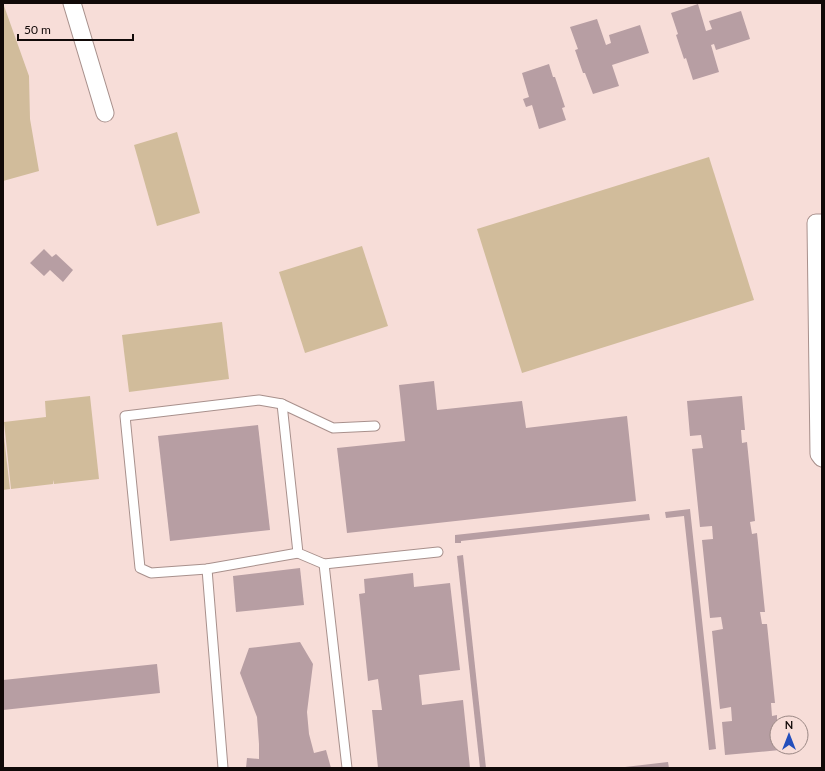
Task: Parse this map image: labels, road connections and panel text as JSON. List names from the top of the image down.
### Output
{
  "scale_bar": "50 m",
  "north": "top"
}
